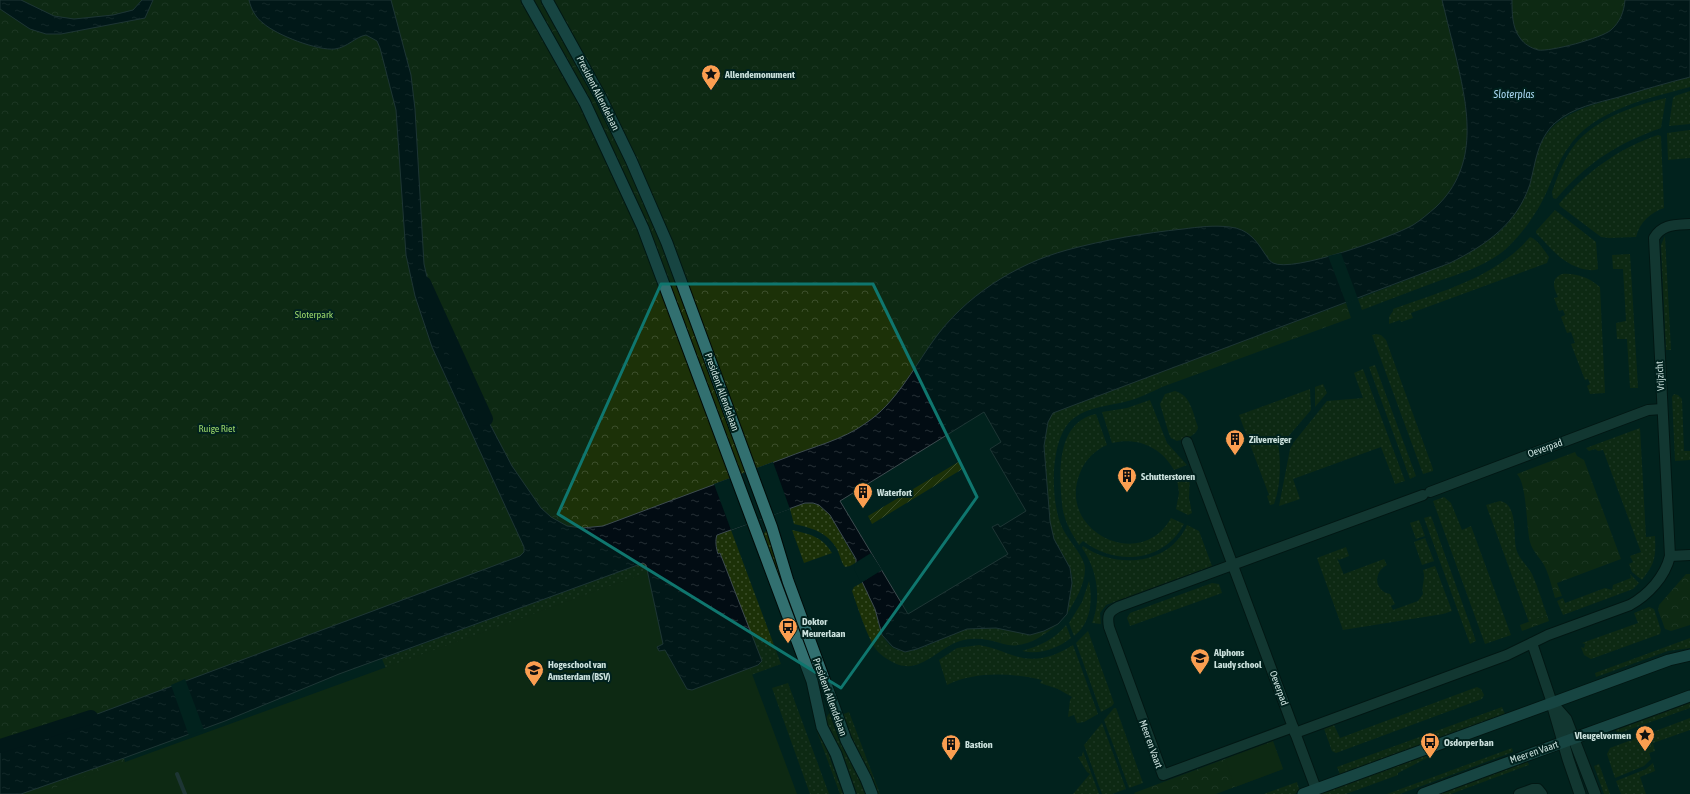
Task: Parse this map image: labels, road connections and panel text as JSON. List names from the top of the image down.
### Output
{
  "streets": {
    "main road": ["President Allendelaan", "Meer en Vaart"],
    "street": ["Vrijzicht", "Oeverpad"]
  },
  "crossings": [
    ["Vrijzicht", "Oeverpad"],
    ["Vrijzicht", "Meer en Vaart"],
    ["Oeverpad", "Meer en Vaart"]
  ],
  "water": ["Sloterplas"],
  "parks": ["Sloterpark", "Ruige Riet"],
  "places": {
    "place": ["Allendemonument", "Vleugelvormen"],
    "building": [
      "Zilverreiger",
      "Schutterstoren",
      "Waterfort",
      "Bastion"
    ],
    "bus stop": ["Doktor Meurerlaan", "Osdorper ban"],
    "school or university": ["Alphons Laudy school", "Hogeschool van Amsterdam (BSV)"]
  }
}
